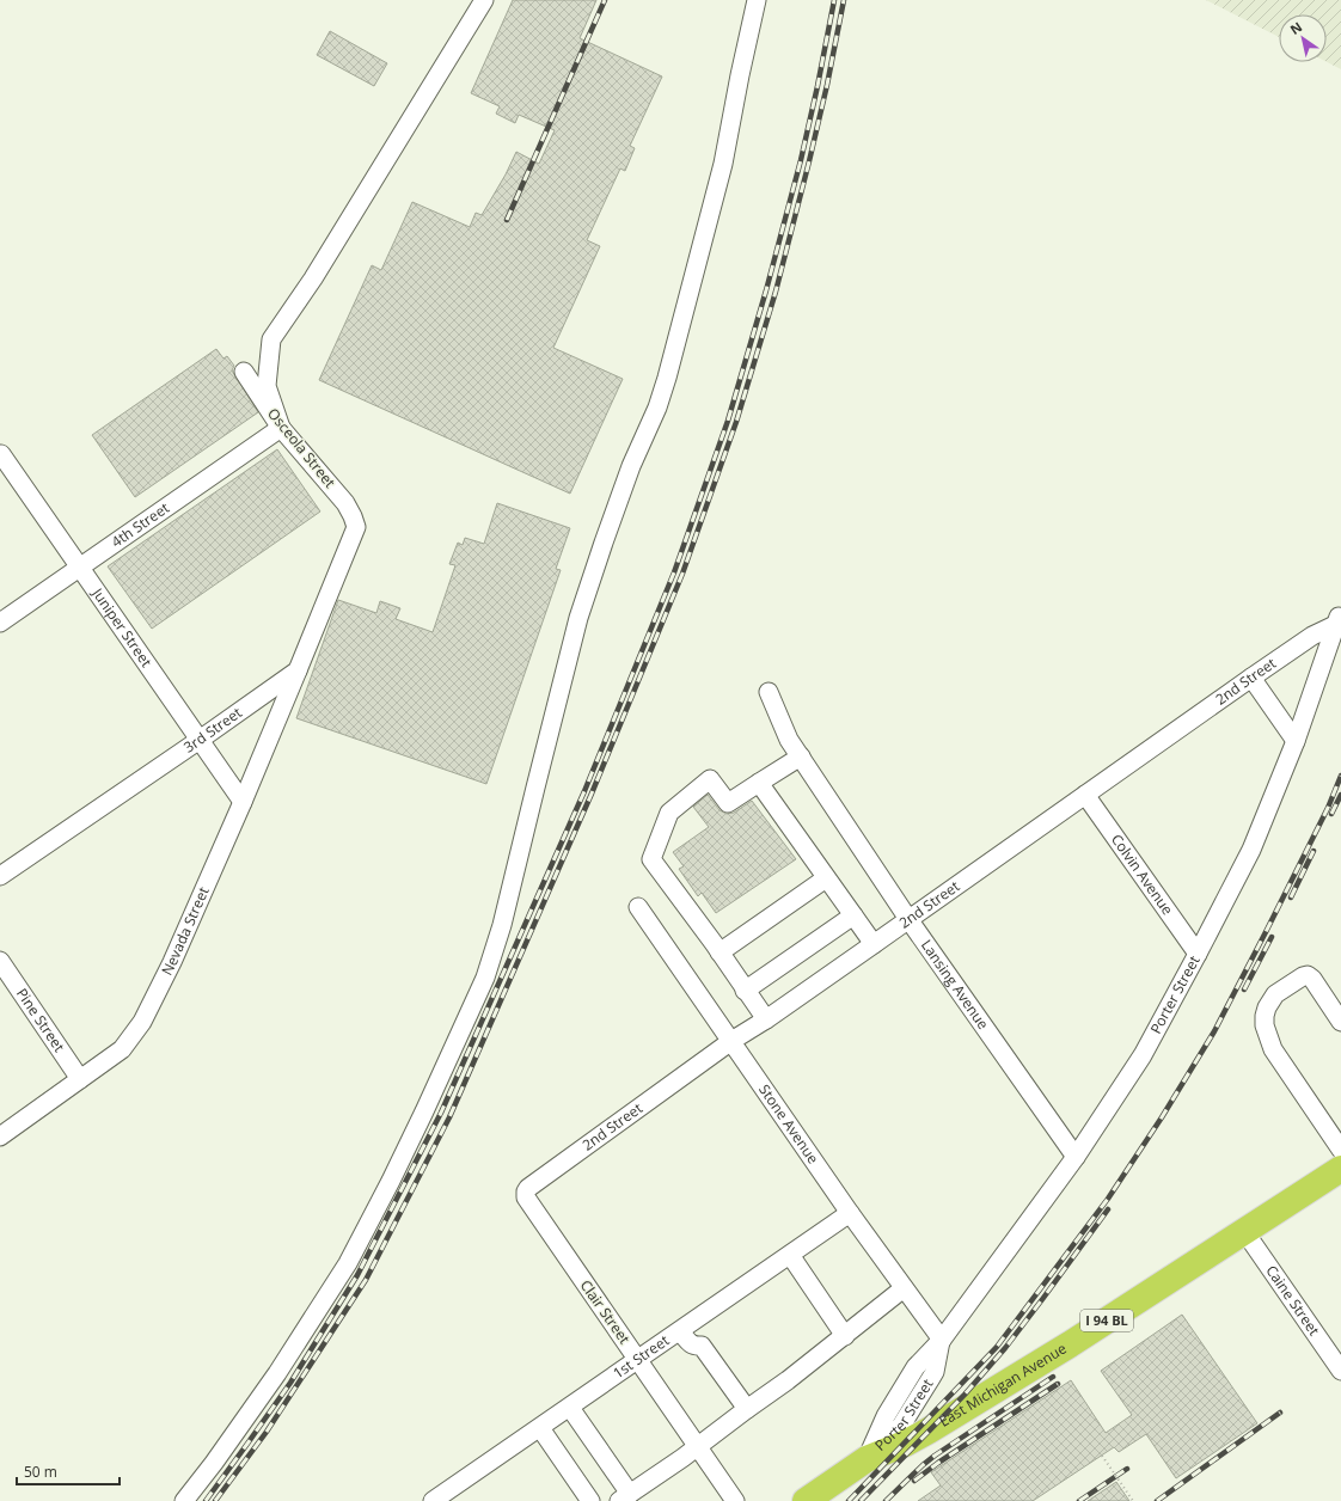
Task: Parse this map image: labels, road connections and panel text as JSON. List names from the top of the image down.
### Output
{
  "streets": {
    "highway": ["I 94 BL", "East Michigan Avenue"],
    "street": [
      "Osceola Street",
      "4th Street",
      "Juniper Street",
      "2nd Street",
      "3rd Street",
      "Colvin Avenue",
      "Nevada Street",
      "Lansing Avenue",
      "Porter Street",
      "Pine Street",
      "Stone Avenue",
      "Caine Street",
      "Clair Street",
      "1st Street"
    ]
  },
  "crossings": [
    ["Osceola Street", "4th Street"],
    ["Osceola Street", "3rd Street"],
    ["Osceola Street", "Nevada Street"],
    ["4th Street", "Juniper Street"],
    ["Juniper Street", "3rd Street"],
    ["Juniper Street", "Nevada Street"],
    ["2nd Street", "Colvin Avenue"],
    ["2nd Street", "Lansing Avenue"],
    ["2nd Street", "Porter Street"],
    ["2nd Street", "Stone Avenue"],
    ["2nd Street", "Clair Street"],
    ["3rd Street", "Nevada Street"],
    ["Colvin Avenue", "Porter Street"],
    ["Nevada Street", "Pine Street"],
    ["Lansing Avenue", "Porter Street"],
    ["Porter Street", "Stone Avenue"],
    ["Porter Street", "East Michigan Avenue"],
    ["Stone Avenue", "1st Street"],
    ["Caine Street", "East Michigan Avenue"],
    ["Clair Street", "1st Street"]
  ],
  "scale_bar": "50 m",
  "north": "top left"
}
